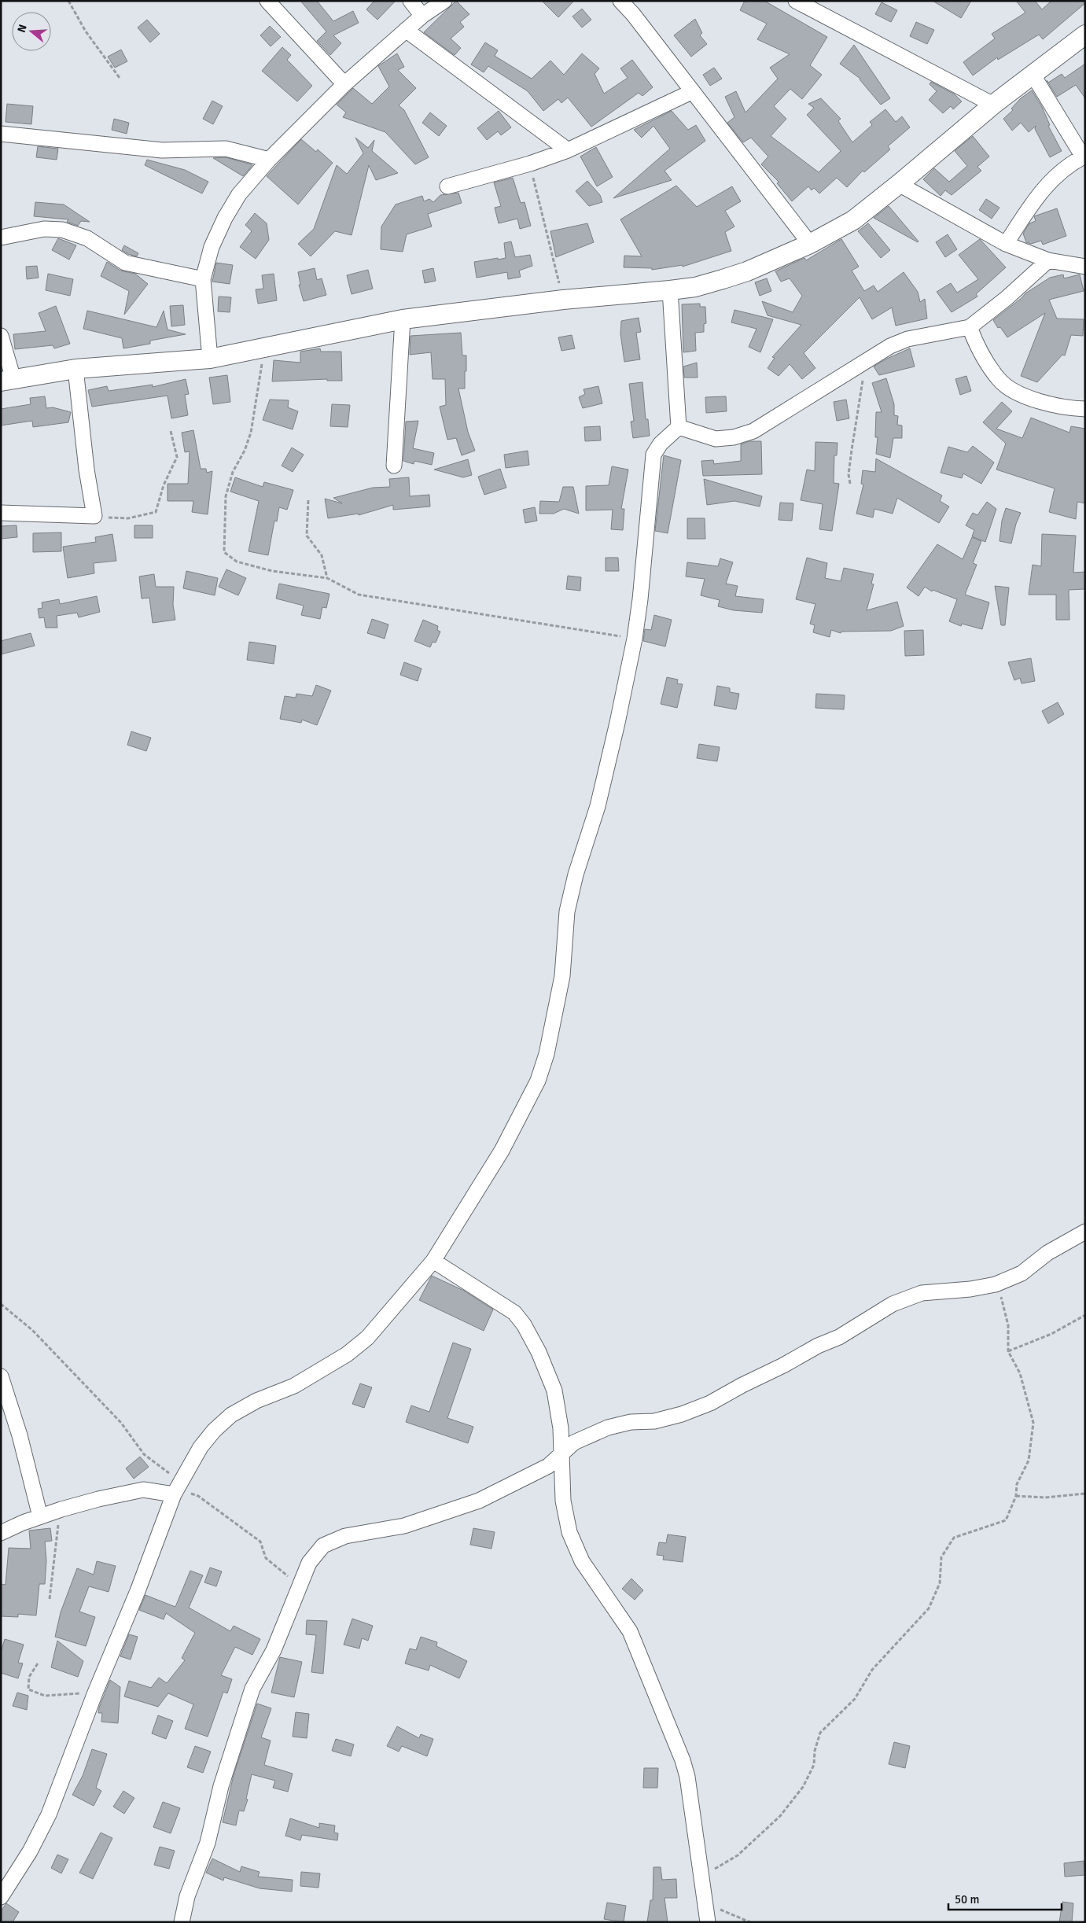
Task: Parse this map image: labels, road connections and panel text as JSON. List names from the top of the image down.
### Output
{
  "scale_bar": "50 m",
  "north": "left"
}
